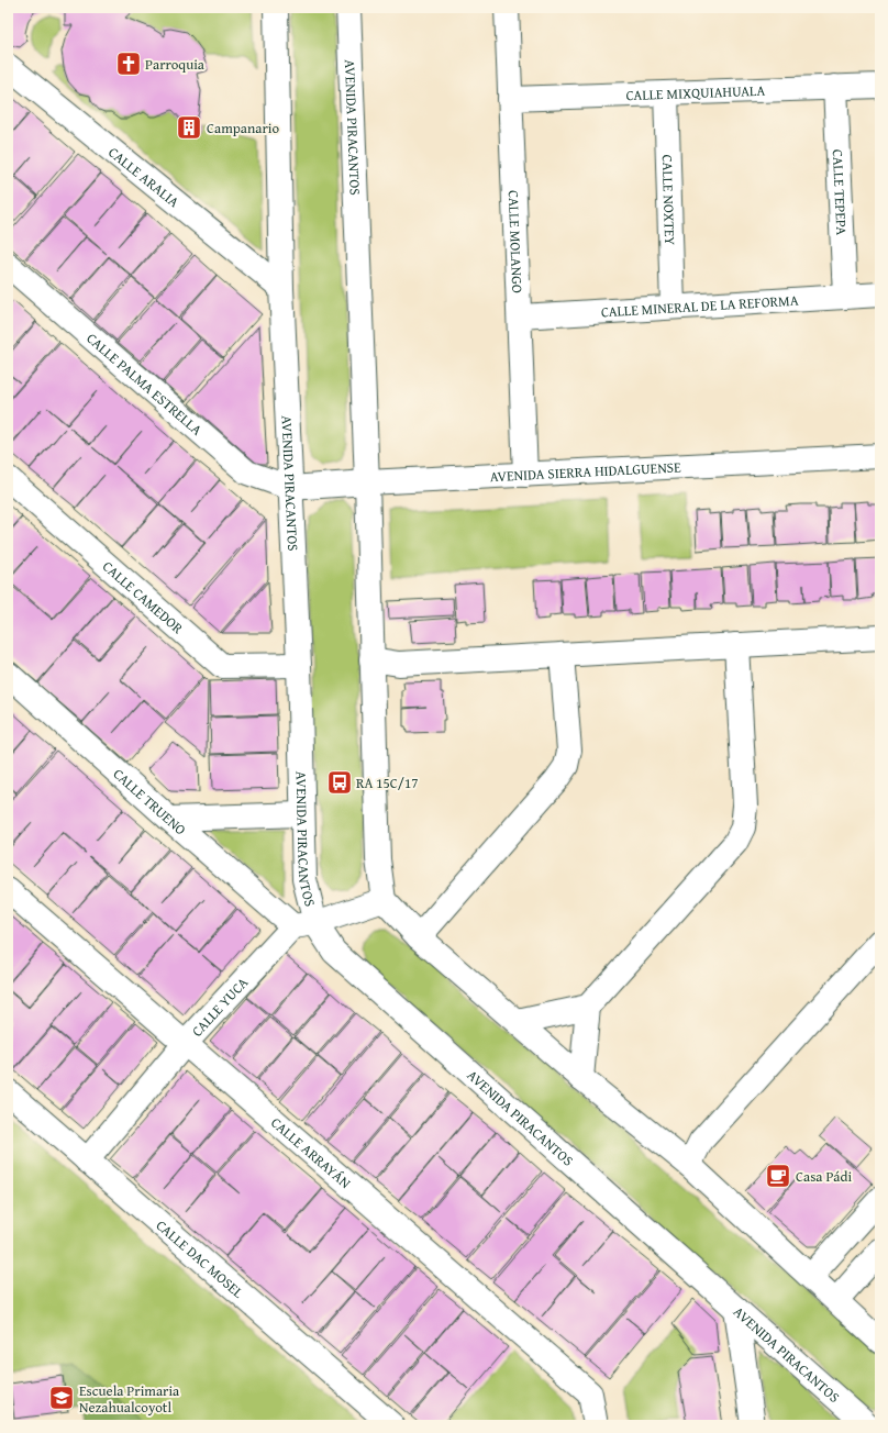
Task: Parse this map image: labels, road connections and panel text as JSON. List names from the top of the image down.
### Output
{
  "streets": {
    "street": [
      "CALLE MIXQUIAHUALA",
      "AVENIDA PIRACANTOS",
      "CALLE ARALIA",
      "CALLE TEPEPA",
      "CALLE NOXTEY",
      "CALLE MOLANGO",
      "CALLE MINERAL DE LA REFORMA",
      "CALLE PALMA ESTRELLA",
      "AVENIDA SIERRA HIDALGUENSE",
      "CALLE CAMEDOR",
      "CALLE TRUENO",
      "CALLE YUCA",
      "CALLE ARRAYÁN",
      "CALLE DAC MOSEL"
    ]
  },
  "crossings": [
    ["CALLE MIXQUIAHUALA", "CALLE TEPEPA"],
    ["CALLE MIXQUIAHUALA", "CALLE NOXTEY"],
    ["CALLE MIXQUIAHUALA", "CALLE MOLANGO"],
    ["AVENIDA PIRACANTOS", "CALLE ARALIA"],
    ["AVENIDA PIRACANTOS", "CALLE PALMA ESTRELLA"],
    ["AVENIDA PIRACANTOS", "AVENIDA SIERRA HIDALGUENSE"],
    ["AVENIDA PIRACANTOS", "CALLE CAMEDOR"],
    ["AVENIDA PIRACANTOS", "CALLE TRUENO"],
    ["AVENIDA PIRACANTOS", "CALLE YUCA"],
    ["CALLE TEPEPA", "CALLE MINERAL DE LA REFORMA"],
    ["CALLE NOXTEY", "CALLE MINERAL DE LA REFORMA"],
    ["CALLE MOLANGO", "CALLE MINERAL DE LA REFORMA"],
    ["CALLE MOLANGO", "AVENIDA SIERRA HIDALGUENSE"],
    ["CALLE PALMA ESTRELLA", "AVENIDA SIERRA HIDALGUENSE"],
    ["CALLE TRUENO", "CALLE YUCA"],
    ["CALLE YUCA", "CALLE ARRAYÁN"],
    ["CALLE YUCA", "CALLE DAC MOSEL"]
  ],
  "places": {
    "church": ["Parroquia"],
    "building": ["Campanario"],
    "bus stop": ["RA 15C/17"],
    "cafe": ["Casa Pádi"],
    "school or university": ["Escuela Primaria Nezahualcoyotl"]
  }
}
